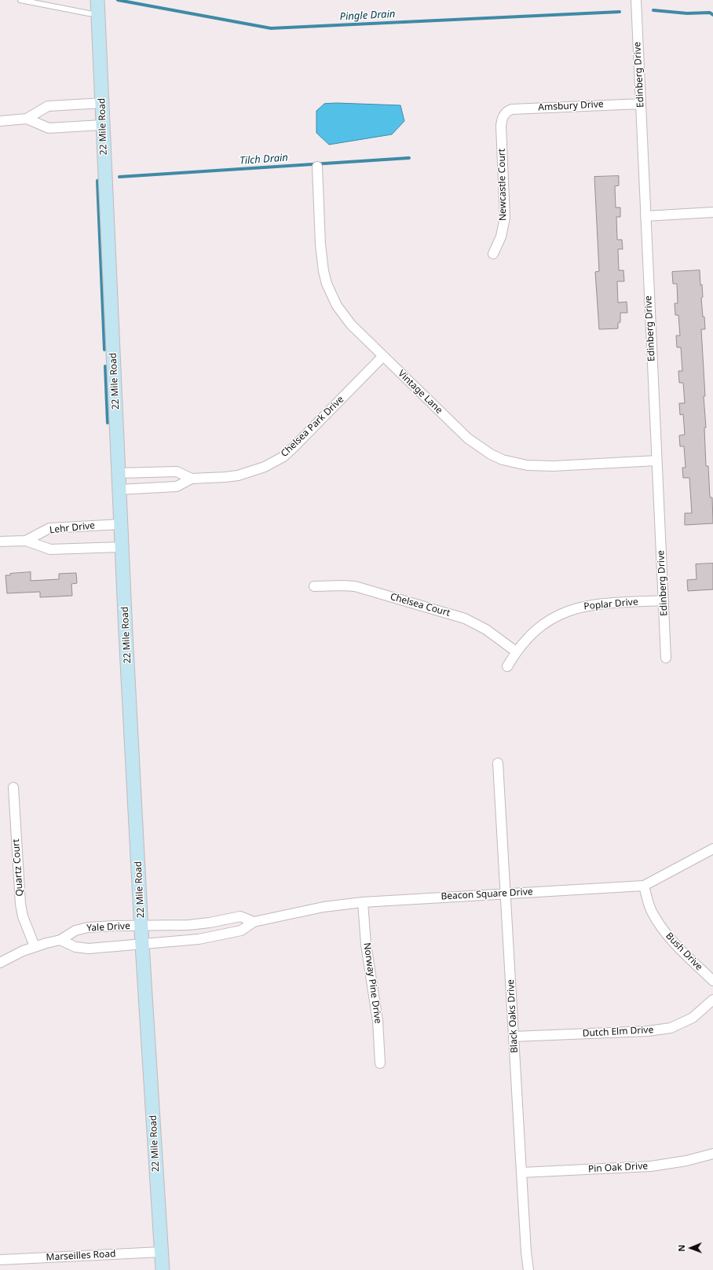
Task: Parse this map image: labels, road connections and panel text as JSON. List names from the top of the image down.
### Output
{
  "streets": {
    "street": [
      "Edinberg Drive",
      "Amsbury Drive",
      "22 Mile Road",
      "Newcastle Court",
      "Vintage Lane",
      "Chelsea Park Drive",
      "Lehr Drive",
      "Poplar Drive",
      "Chelsea Court",
      "Quartz Court",
      "Beacon Square Drive",
      "Yale Drive",
      "Bush Drive",
      "Norway Pine Drive",
      "Black Oaks Drive",
      "Dutch Elm Drive",
      "Pin Oak Drive",
      "Marseilles Road"
    ]
  },
  "crossings": [
    ["Edinberg Drive", "Amsbury Drive"],
    ["Edinberg Drive", "Vintage Lane"],
    ["Edinberg Drive", "Poplar Drive"],
    ["Amsbury Drive", "Newcastle Court"],
    ["22 Mile Road", "Chelsea Park Drive"],
    ["22 Mile Road", "Lehr Drive"],
    ["22 Mile Road", "Beacon Square Drive"],
    ["22 Mile Road", "Yale Drive"],
    ["22 Mile Road", "Marseilles Road"],
    ["Vintage Lane", "Chelsea Park Drive"],
    ["Poplar Drive", "Chelsea Court"],
    ["Quartz Court", "Yale Drive"],
    ["Beacon Square Drive", "Yale Drive"],
    ["Beacon Square Drive", "Bush Drive"],
    ["Beacon Square Drive", "Norway Pine Drive"],
    ["Beacon Square Drive", "Black Oaks Drive"],
    ["Black Oaks Drive", "Dutch Elm Drive"],
    ["Black Oaks Drive", "Pin Oak Drive"]
  ],
  "water": ["Pingle Drain", "Tilch Drain"],
  "north": "left"
}
